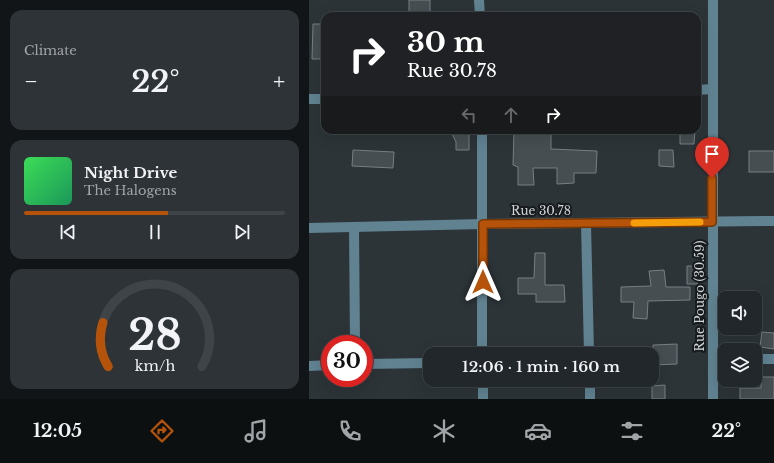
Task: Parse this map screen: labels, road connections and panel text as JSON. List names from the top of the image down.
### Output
{
  "streets": {
    "street": ["Rue 30.78", "Rue Pougo (30.59)"]
  },
  "crossings": [
    ["Rue 30.78", "Rue Pougo (30.59)"]
  ],
  "page": {
    "tile": "Climate",
    "turn": ["30 m", "Rue 30.78"],
    "heat": ["−", "22°", "+"],
    "song": ["Night Drive", "The Halogens"],
    "limit": "30",
    "trip": "12:06 · 1 min · 160 m",
    "tabs": ["12:05", "22°"],
    "gauge": ["28", "km/h"]
  }
}
